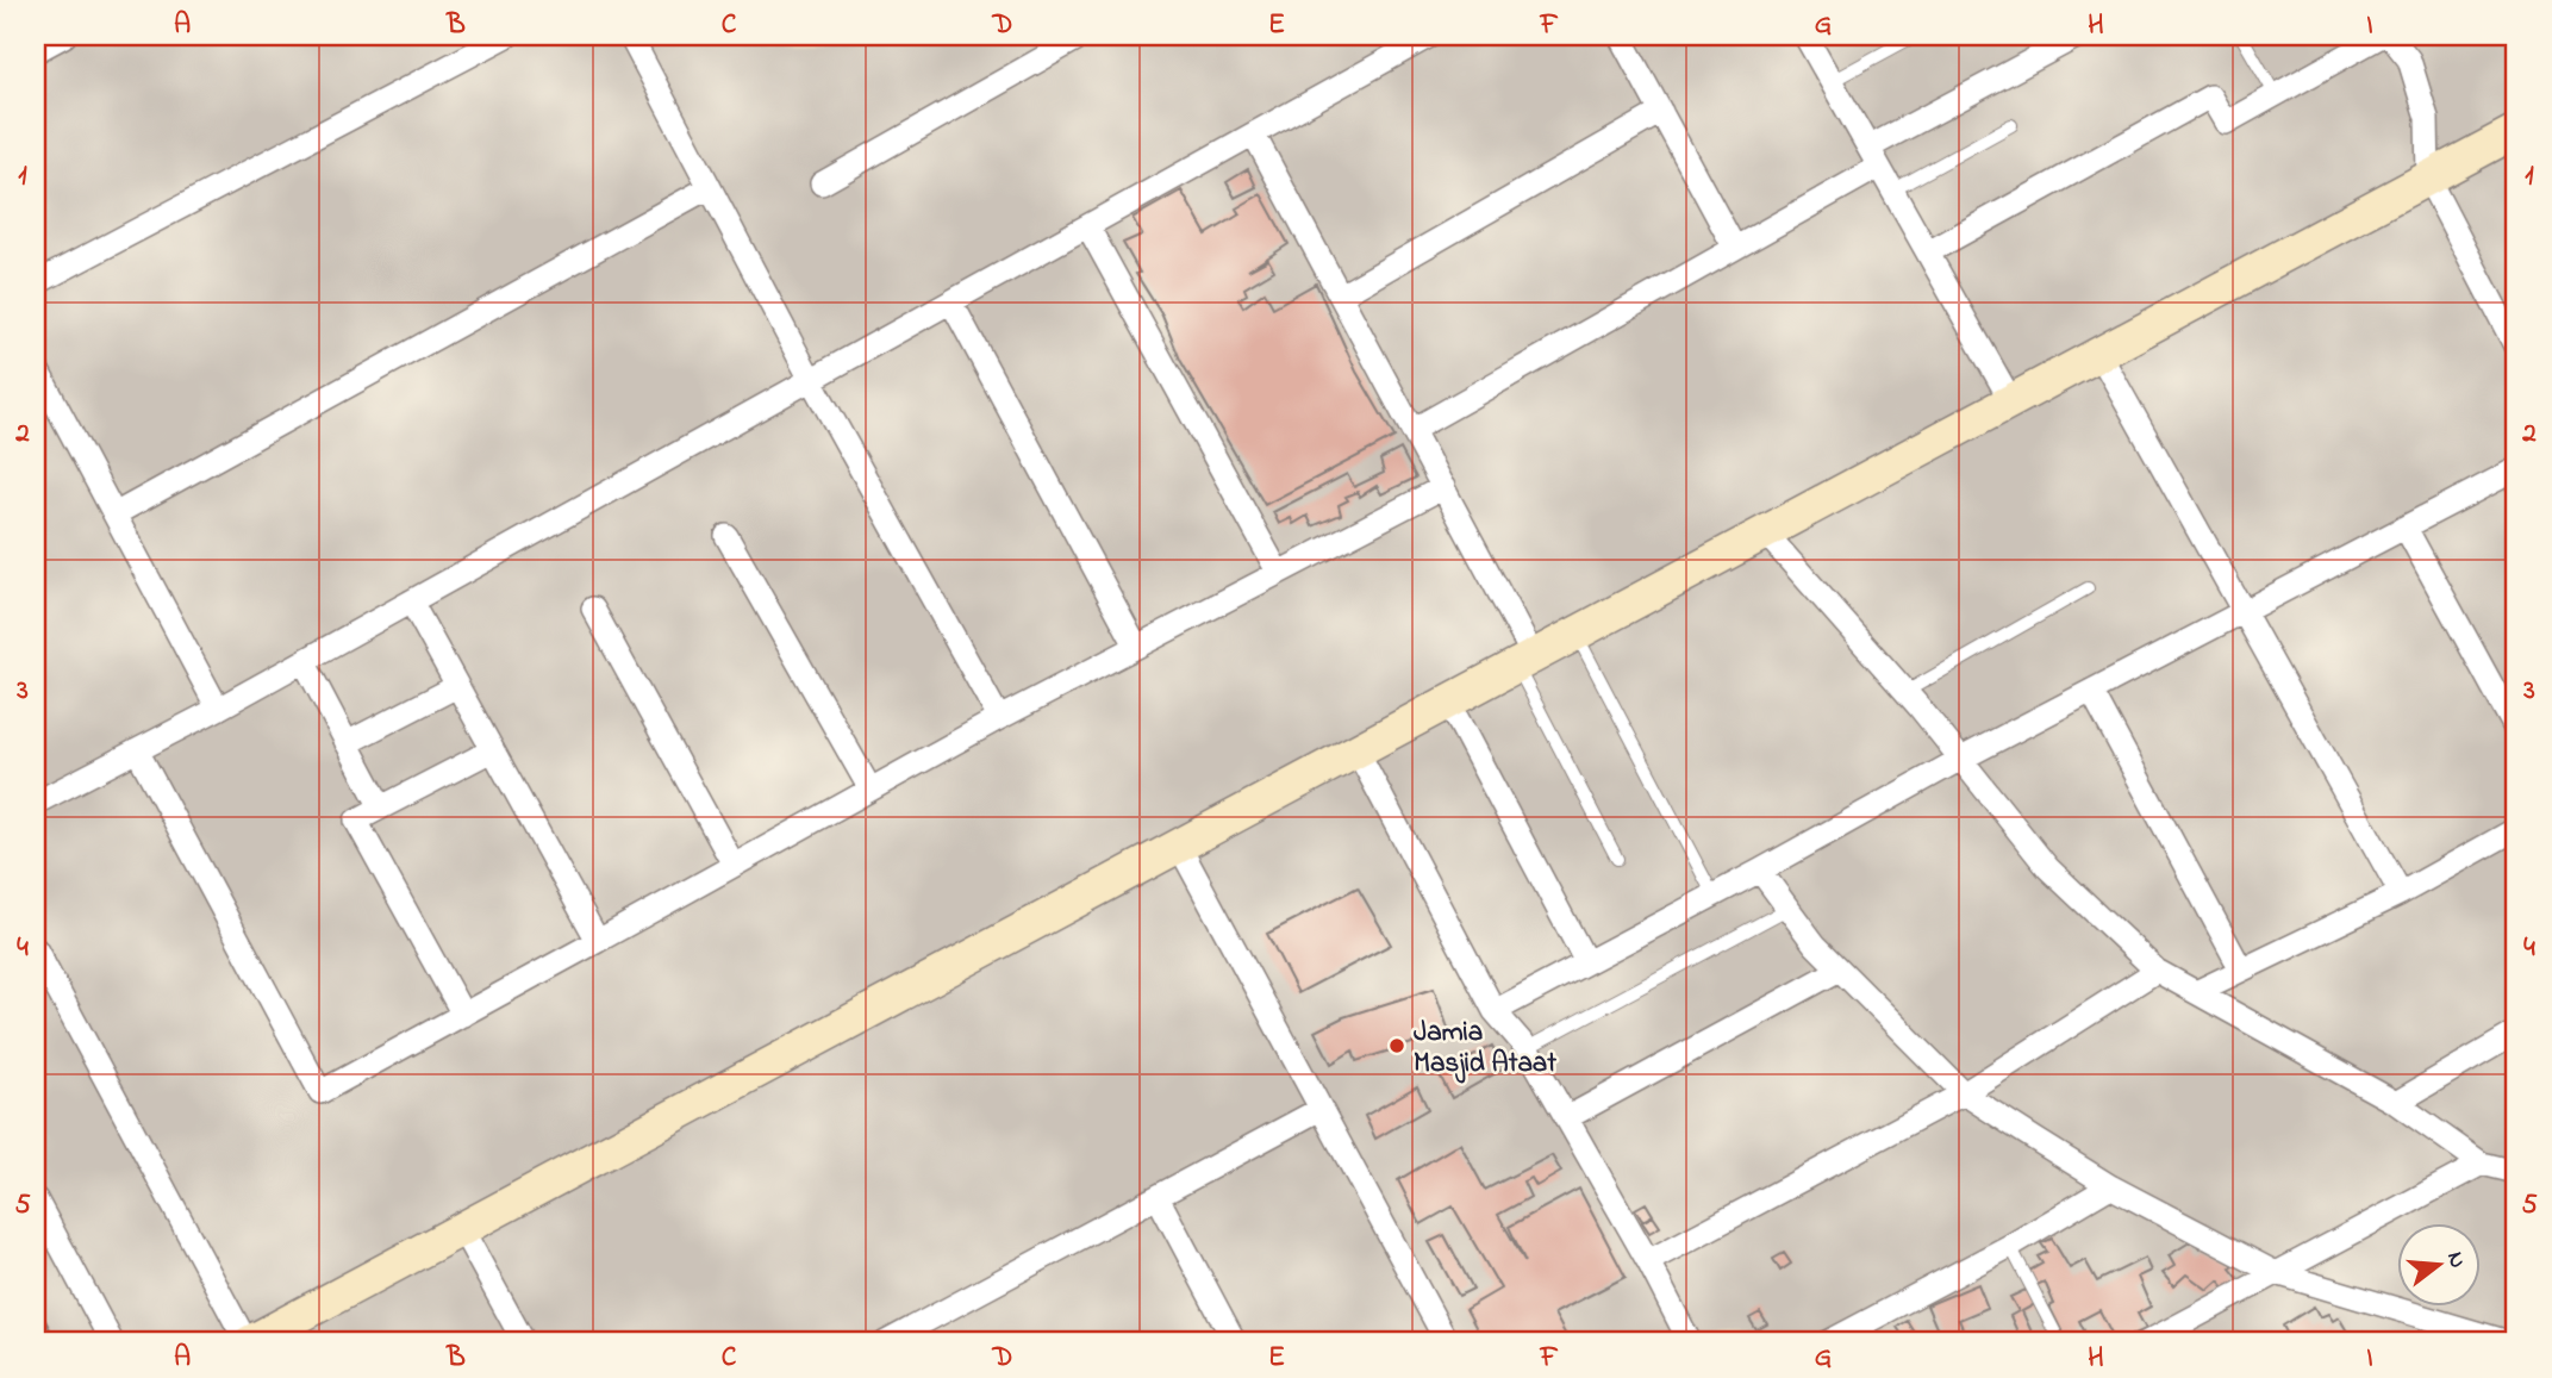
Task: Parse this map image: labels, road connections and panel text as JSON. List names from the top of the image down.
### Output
{
  "places": ["Jamia Masjid Ataat"],
  "north": "right",
  "grid": {
    "columns": [
      "A",
      "B",
      "C",
      "D",
      "E",
      "F",
      "G",
      "H",
      "I"
    ],
    "rows": [
      "1",
      "2",
      "3",
      "4",
      "5"
    ]
  }
}
